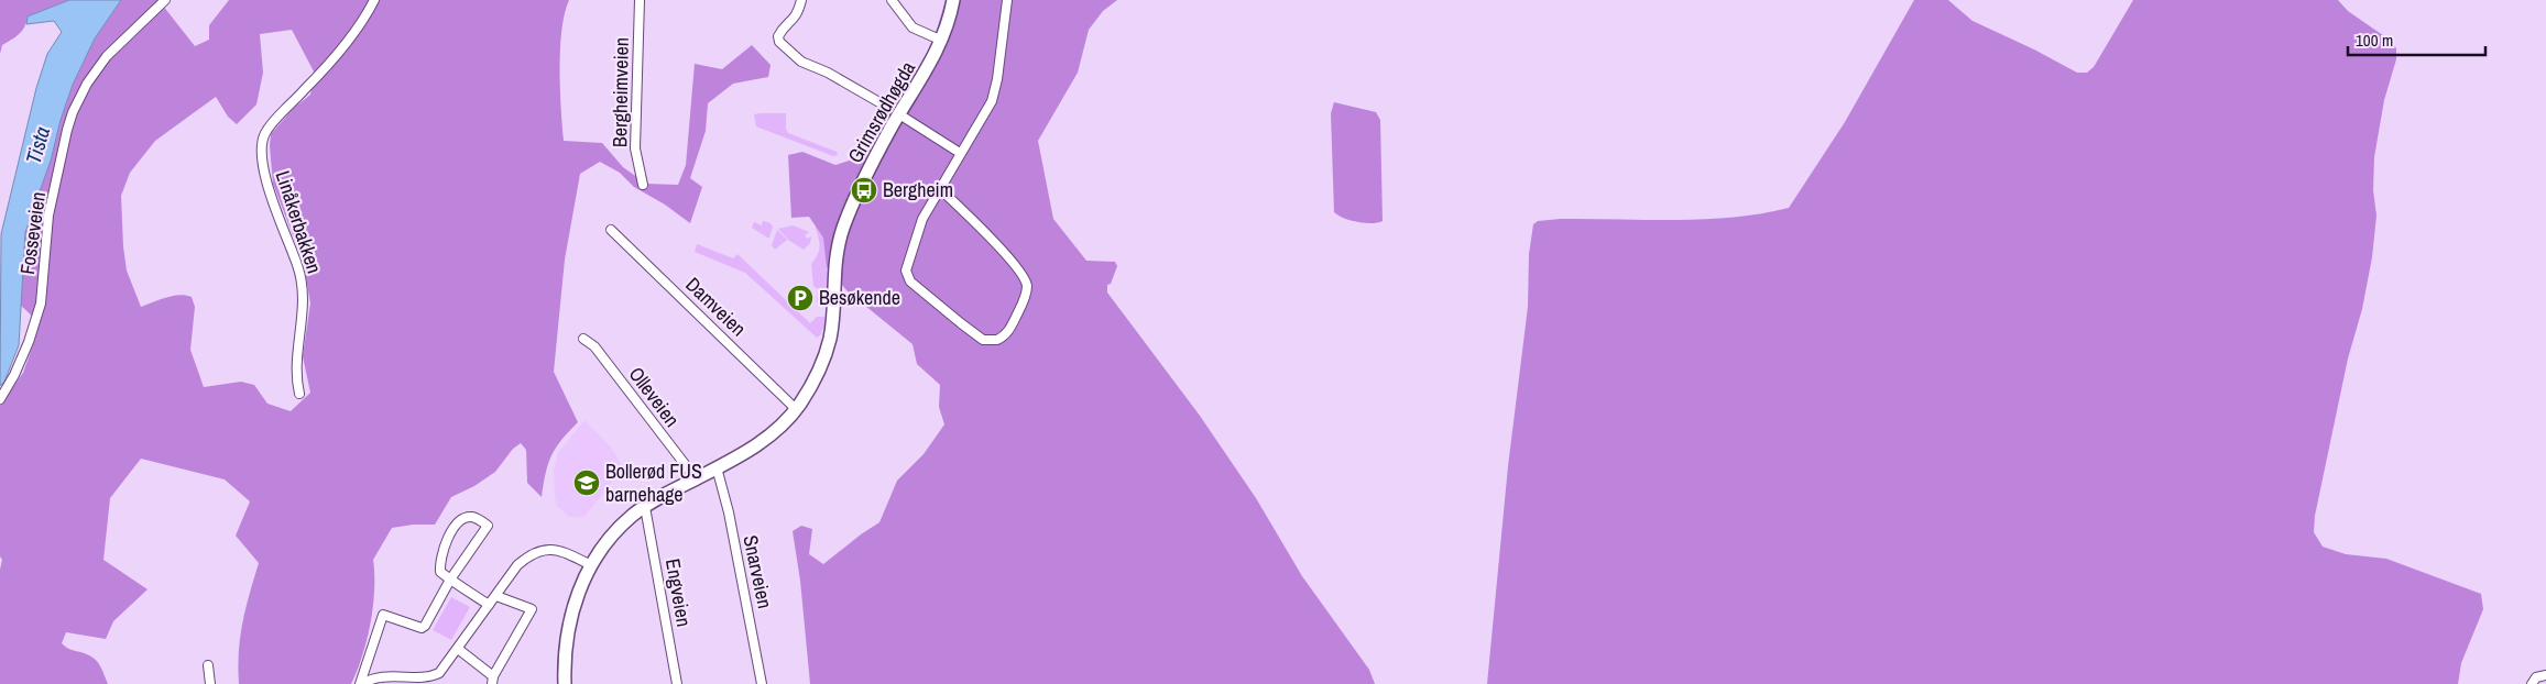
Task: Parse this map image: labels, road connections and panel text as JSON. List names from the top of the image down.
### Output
{
  "streets": {
    "main road": ["Grimsrødhøgda"],
    "street": [
      "Bergheimveien",
      "Linåkerbakken",
      "Fosseveien",
      "Damveien",
      "Olleveien",
      "Snarveien",
      "Engveien"
    ]
  },
  "crossings": [
    ["Grimsrødhøgda", "Damveien"],
    ["Grimsrødhøgda", "Olleveien"],
    ["Grimsrødhøgda", "Snarveien"],
    ["Grimsrødhøgda", "Engveien"]
  ],
  "water": ["Tista"],
  "places": {
    "bus stop": ["Bergheim"],
    "parking": ["Besøkende"],
    "school or university": ["Bollerød FUS barnehage"]
  },
  "scale_bar": "100 m"
}
